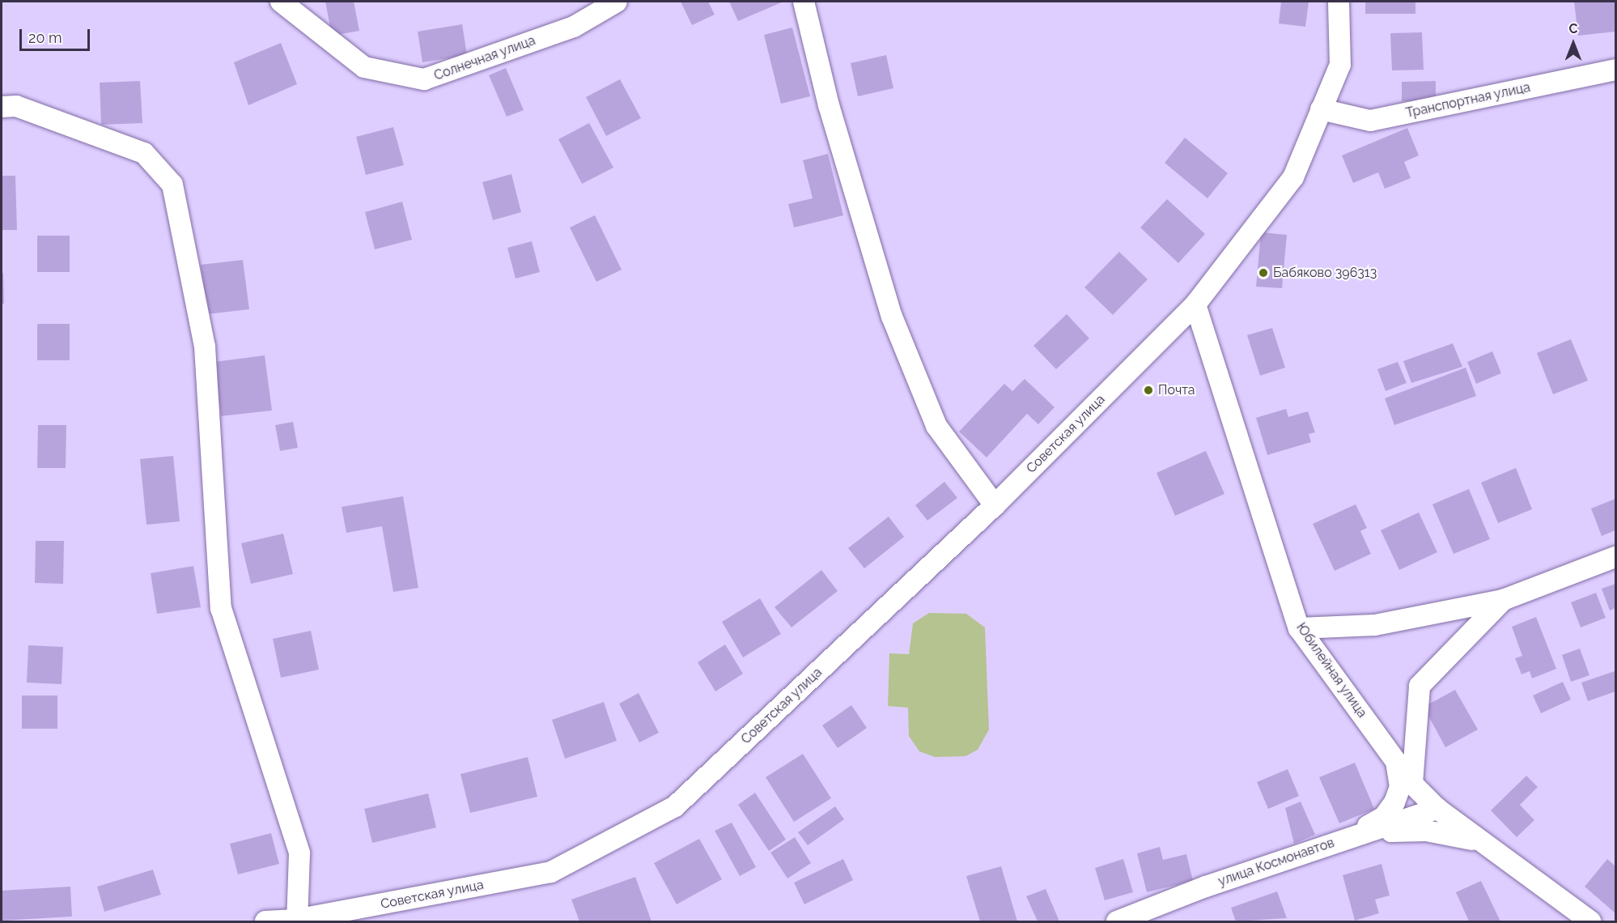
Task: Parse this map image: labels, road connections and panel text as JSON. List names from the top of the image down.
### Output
{
  "streets": {
    "street": [
      "Солнечная улица",
      "Транспортная улица",
      "Советская улица",
      "Юбилейная улица",
      "улица Космонавтов"
    ]
  },
  "crossings": [
    ["Советская улица", "Юбилейная улица"],
    ["Юбилейная улица", "улица Космонавтов"]
  ],
  "places": ["Бабяково 396313", "Почта"],
  "scale_bar": "20 m",
  "north": "top"
}
